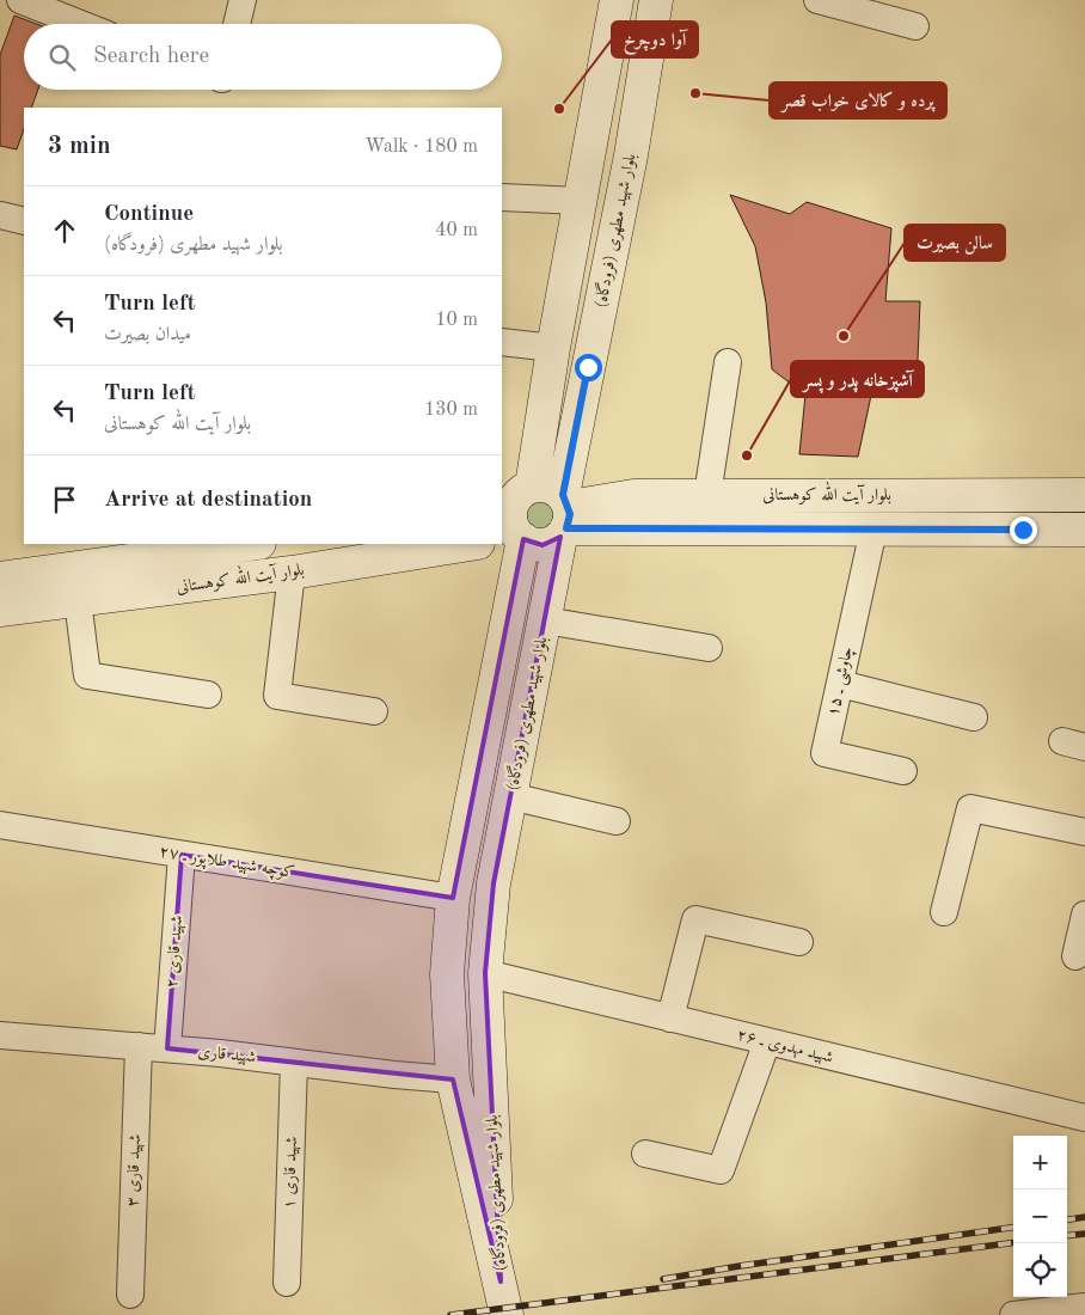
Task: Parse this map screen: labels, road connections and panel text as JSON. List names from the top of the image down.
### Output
{
  "streets": {
    "main road": ["بلوار شهید مطهری (فرودگاه)", "بلوار آیت الله کوهستانی"],
    "street": [
      "چاوشی ـ ۱۵",
      "کوچه شهید طلاپور ـ ۲۷",
      "شهید قاری ۲",
      "شهید مهدوی ـ ۲۶",
      "شهید قاری",
      "شهید قاری ۳",
      "شهید قاری ۱"
    ]
  },
  "crossings": [
    ["بلوار شهید مطهری (فرودگاه)", "بلوار آیت الله کوهستانی"],
    ["بلوار شهید مطهری (فرودگاه)", "کوچه شهید طلاپور ـ ۲۷"],
    ["بلوار شهید مطهری (فرودگاه)", "شهید مهدوی ـ ۲۶"],
    ["بلوار شهید مطهری (فرودگاه)", "شهید قاری"],
    ["کوچه شهید طلاپور ـ ۲۷", "شهید قاری ۲"],
    ["شهید قاری ۲", "شهید قاری"],
    ["شهید قاری", "شهید قاری ۳"],
    ["شهید قاری", "شهید قاری ۱"]
  ],
  "places": [
    "پرده و کالای خواب قصر",
    "آوا دوچرخ",
    "سالن بصیرت",
    "آشپزخانه پدر و پسر"
  ],
  "page": {
    "search": "Search here",
    "heading": ["3 min", "Walk · 180 m"],
    "list": [
      ["Continue", "بلوار شهید مطهری (فرودگاه)", "40 m"],
      ["Turn left", "میدان بصیرت", "10 m"],
      ["Turn left", "بلوار آیت الله کوهستانی", "130 m"],
      "Arrive at destination"
    ],
    "map_buttons": ["+", "−"]
  }
}
